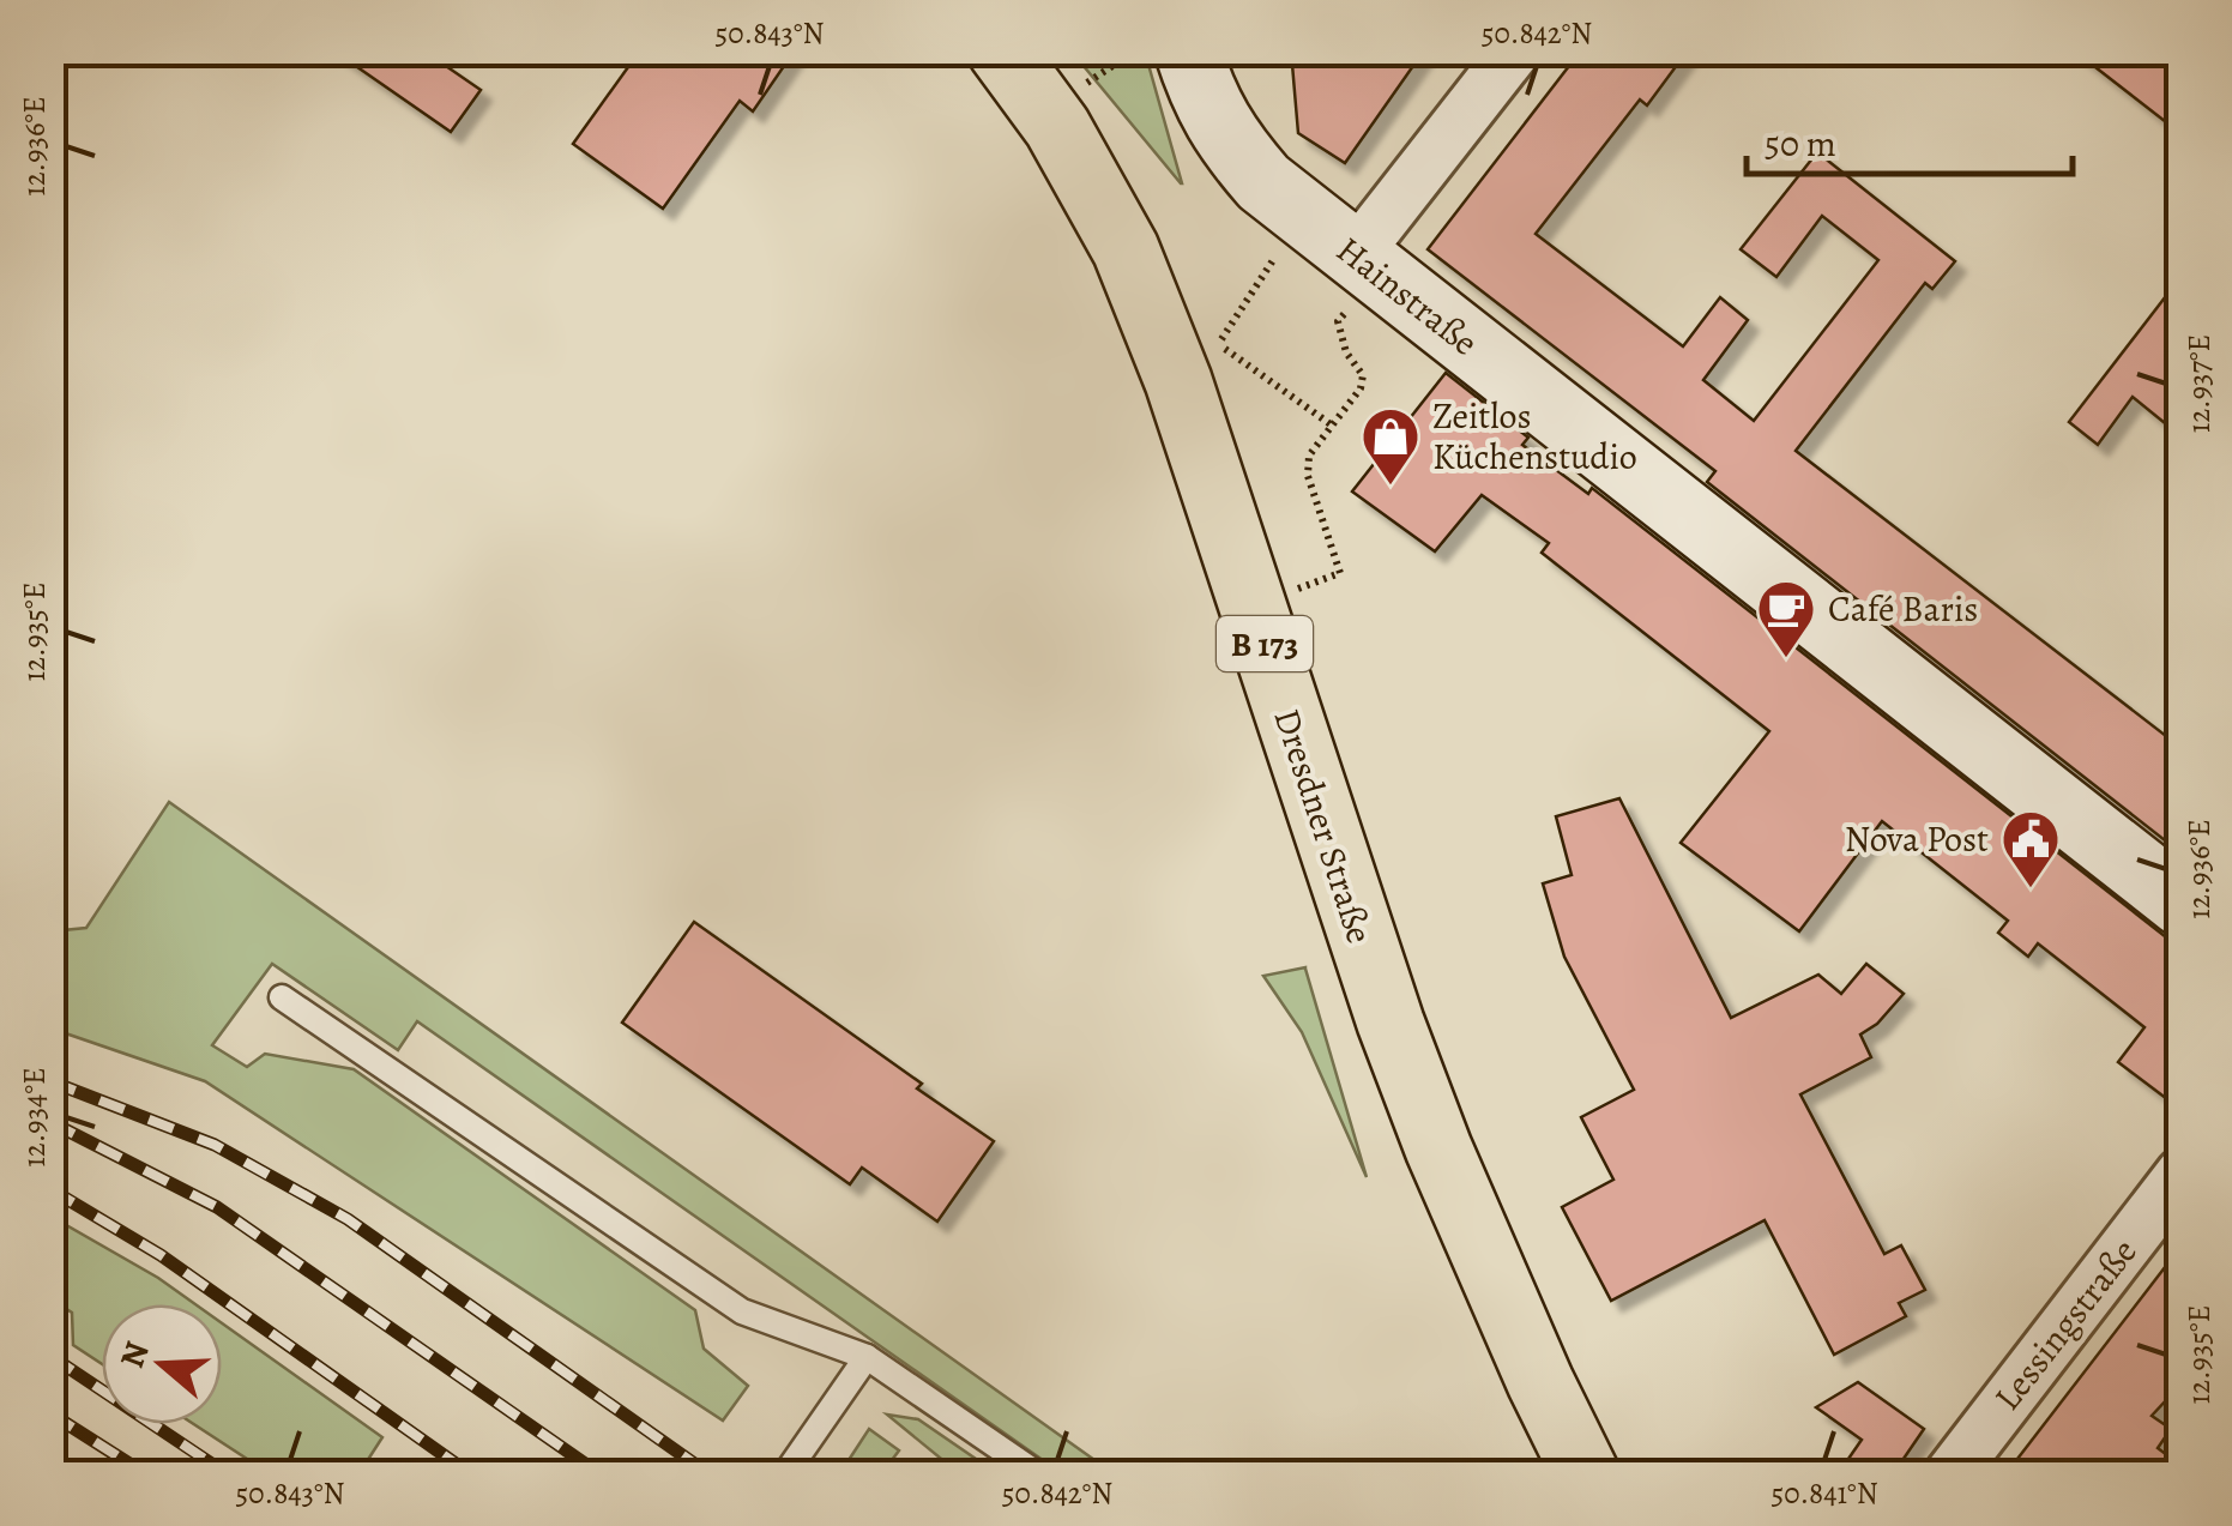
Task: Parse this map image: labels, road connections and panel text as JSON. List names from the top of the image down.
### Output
{
  "streets": {
    "main road": ["B 173", "Dresdner Straße"],
    "street": ["Hainstraße", "Lessingstraße"]
  },
  "places": {
    "shop": ["Zeitlos Küchenstudio"],
    "cafe": ["Café Baris"],
    "public building": ["Nova Post"]
  },
  "scale_bar": "50 m",
  "north": "left",
  "coordinates": [
    "50.843°N",
    "50.842°N",
    "12.936°E",
    "12.937°E",
    "12.935°E",
    "12.934°E",
    "50.841°N"
  ]
}
